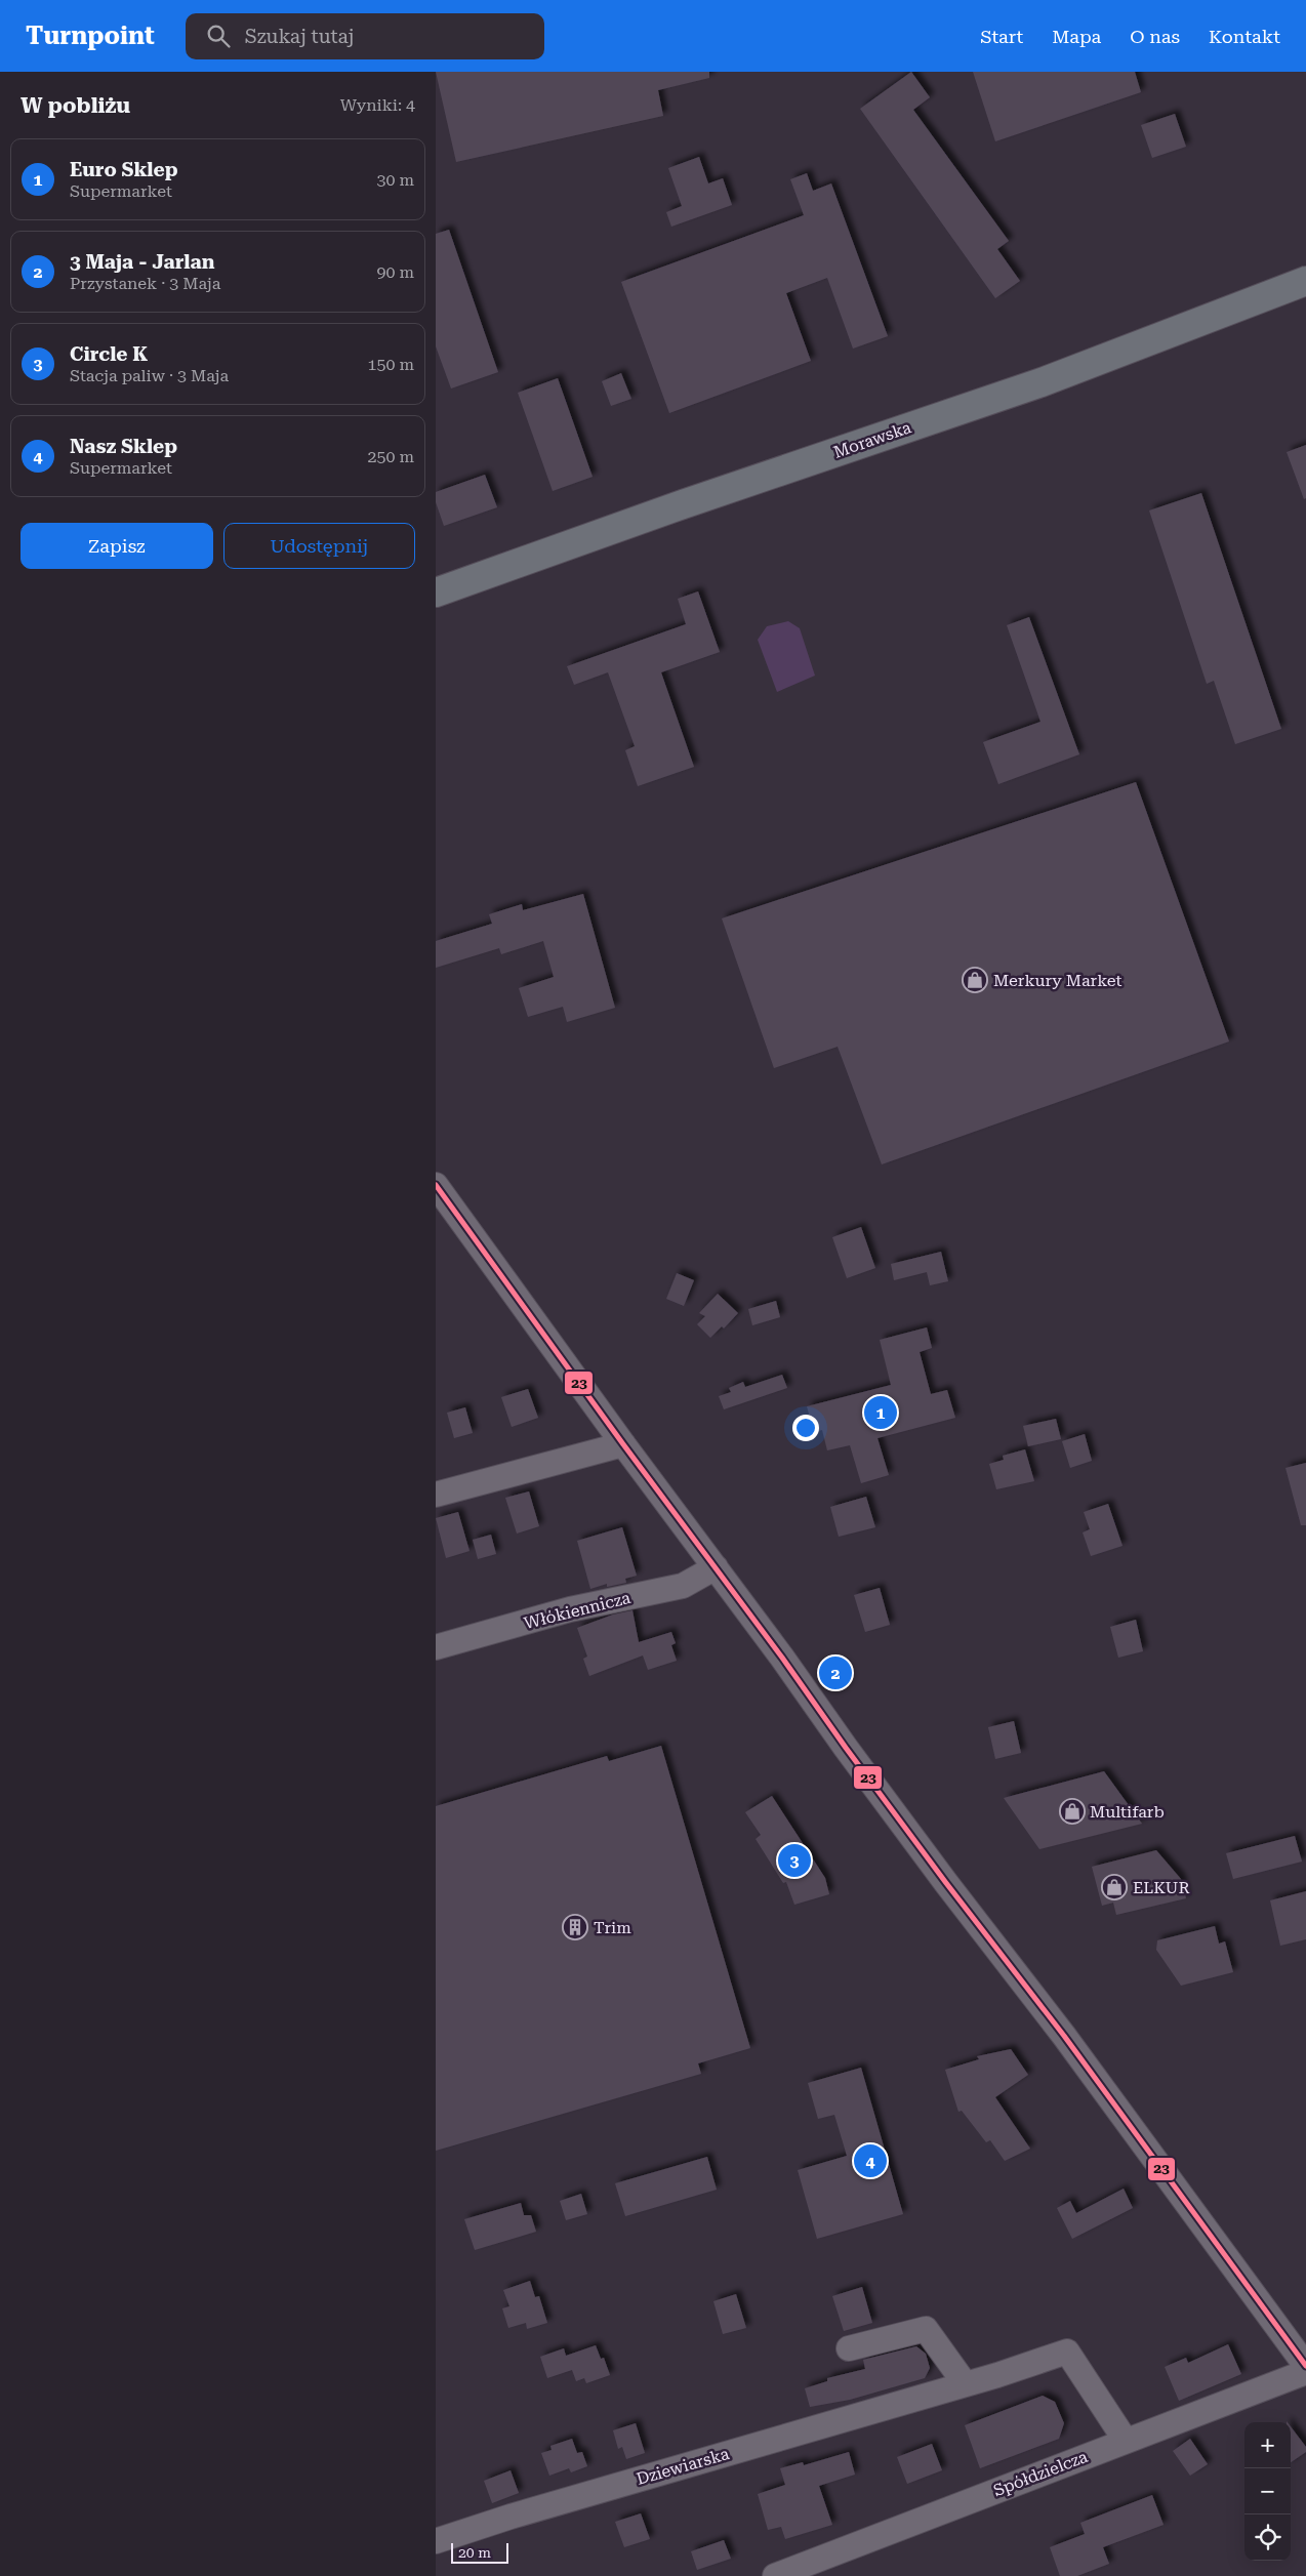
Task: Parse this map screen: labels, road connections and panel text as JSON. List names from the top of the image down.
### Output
{
  "streets": {
    "main road": ["Morawska"],
    "street": ["Włókiennicza", "Dziewiarska", "Spółdzielcza"]
  },
  "crossings": [
    ["Dziewiarska", "Spółdzielcza"]
  ],
  "places": {
    "shop": ["Merkury Market", "Multifarb", "ELKUR"],
    "building": ["Trim"]
  },
  "lines": ["transit line 23"],
  "scale_bar": "20 m",
  "page": {
    "header": "Turnpoint",
    "search": "Szukaj tutaj",
    "nav": [
      "Start",
      "Mapa",
      "O nas",
      "Kontakt"
    ],
    "heading": ["W pobliżu", "Wyniki: 4"],
    "list": [
      {
        "mark": "1",
        "name": "Euro Sklep",
        "note": "Supermarket",
        "value": "30 m"
      },
      {
        "mark": "2",
        "name": "3 Maja - Jarlan",
        "note": "Przystanek · 3 Maja",
        "value": "90 m"
      },
      {
        "mark": "3",
        "name": "Circle K",
        "note": "Stacja paliw · 3 Maja",
        "value": "150 m"
      },
      {
        "mark": "4",
        "name": "Nasz Sklep",
        "note": "Supermarket",
        "value": "250 m"
      }
    ],
    "buttons": ["Zapisz", "Udostępnij"],
    "pins": [
      "1",
      "2",
      "3",
      "4"
    ],
    "map_buttons": ["+", "−"],
    "scale": "20 m"
  }
}
